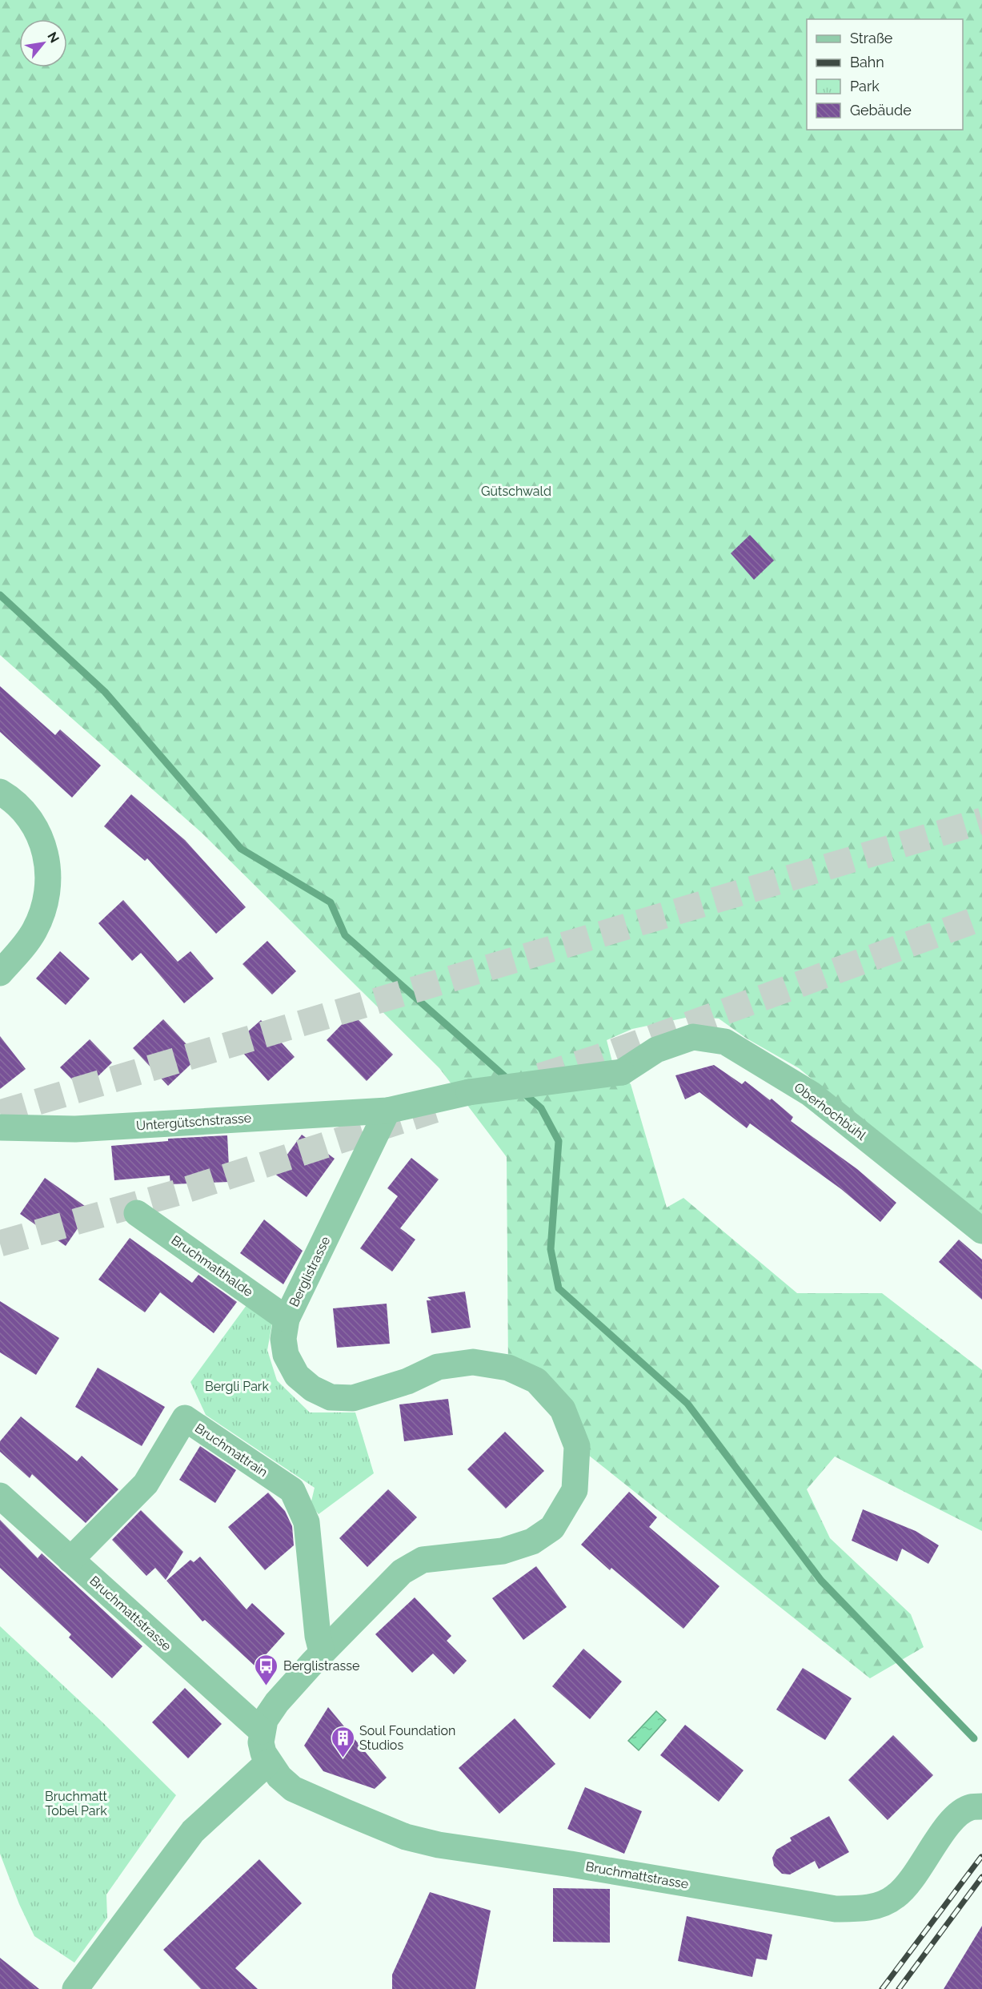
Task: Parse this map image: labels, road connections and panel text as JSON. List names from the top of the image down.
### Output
{
  "streets": {
    "street": [
      "Oberhochbühl",
      "Untergütschstrasse",
      "Bruchmatthalde",
      "Berglistrasse",
      "Bruchmattrain",
      "Bruchmattstrasse"
    ]
  },
  "crossings": [
    ["Oberhochbühl", "Untergütschstrasse"],
    ["Oberhochbühl", "Berglistrasse"],
    ["Untergütschstrasse", "Berglistrasse"],
    ["Bruchmatthalde", "Berglistrasse"],
    ["Berglistrasse", "Bruchmattrain"],
    ["Berglistrasse", "Bruchmattstrasse"],
    ["Bruchmattrain", "Bruchmattstrasse"]
  ],
  "parks": ["Gütschwald", "Bergli Park", "Bruchmatt Tobel Park"],
  "places": {
    "bus stop": ["Berglistrasse"],
    "building": ["Soul Foundation Studios"]
  },
  "legend": [
    "Straße",
    "Bahn",
    "Park",
    "Gebäude"
  ],
  "north": "top right"
}
